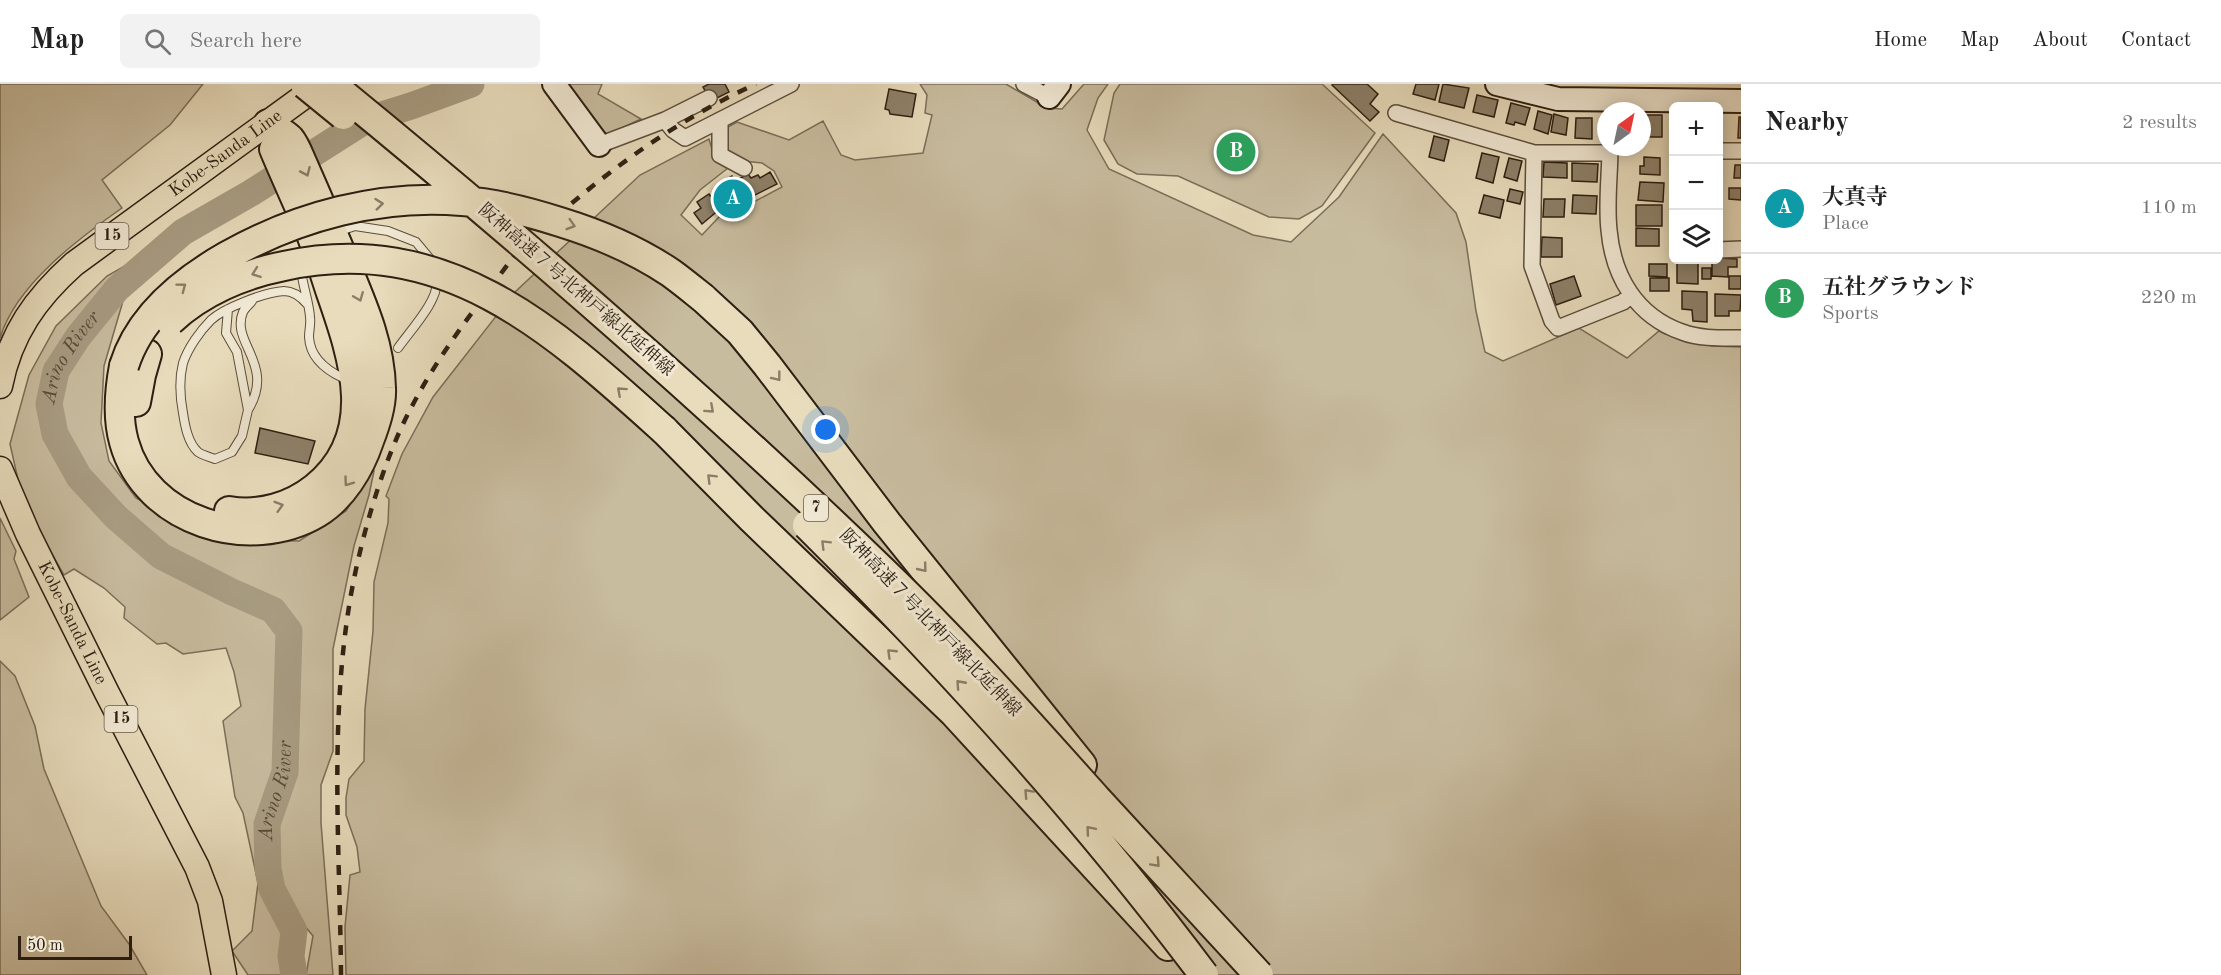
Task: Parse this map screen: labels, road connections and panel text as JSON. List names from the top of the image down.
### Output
{
  "streets": {
    "highway": ["阪神高速７号北神戸線北延伸線", "7"],
    "main road": ["Kobe-Sanda Line", "15"]
  },
  "water": ["Arino River"],
  "scale_bar": "50 m",
  "north": "top right",
  "page": {
    "header": "Map",
    "search": "Search here",
    "nav": [
      "Home",
      "Map",
      "About",
      "Contact"
    ],
    "heading": ["Nearby", "2 results"],
    "map_buttons": ["+", "−"],
    "pins": ["B", "A"],
    "list": [
      {
        "mark": "A",
        "name": "大真寺",
        "note": "Place",
        "value": "110 m"
      },
      {
        "mark": "B",
        "name": "五社グラウンド",
        "note": "Sports",
        "value": "220 m"
      }
    ],
    "scale": "50 m"
  }
}
